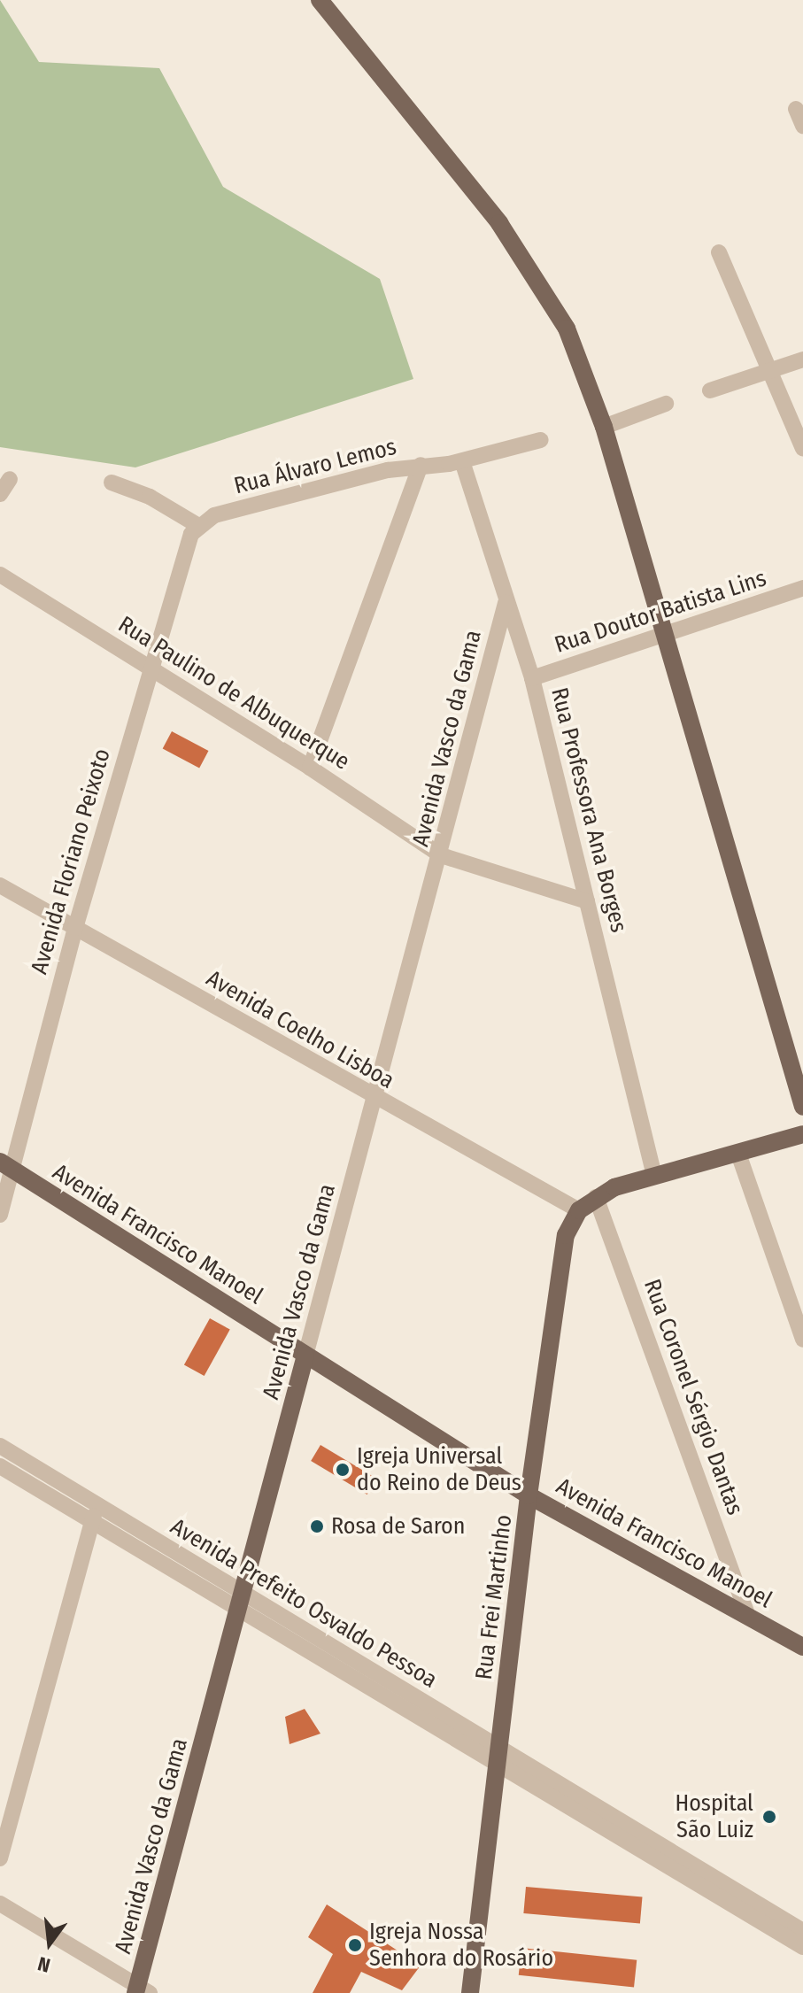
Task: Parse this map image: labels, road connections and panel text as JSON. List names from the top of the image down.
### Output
{
  "streets": {
    "main road": ["Avenida Vasco da Gama", "Avenida Francisco Manoel", "Rua Frei Martinho"],
    "street": [
      "Rua Álvaro Lemos",
      "Rua Doutor Batista Lins",
      "Rua Paulino de Albuquerque",
      "Rua Professora Ana Borges",
      "Avenida Floriano Peixoto",
      "Avenida Coelho Lisboa",
      "Rua Coronel Sérgio Dantas",
      "Avenida Prefeito Osvaldo Pessoa"
    ]
  },
  "crossings": [
    ["Rua Álvaro Lemos", "Rua Professora Ana Borges"],
    ["Rua Álvaro Lemos", "Avenida Floriano Peixoto"],
    ["Rua Doutor Batista Lins", "Rua Professora Ana Borges"],
    ["Rua Paulino de Albuquerque", "Avenida Vasco da Gama"],
    ["Rua Paulino de Albuquerque", "Rua Professora Ana Borges"],
    ["Rua Paulino de Albuquerque", "Avenida Floriano Peixoto"],
    ["Avenida Vasco da Gama", "Rua Professora Ana Borges"],
    ["Avenida Vasco da Gama", "Avenida Coelho Lisboa"],
    ["Avenida Vasco da Gama", "Avenida Francisco Manoel"],
    ["Avenida Vasco da Gama", "Avenida Prefeito Osvaldo Pessoa"],
    ["Avenida Floriano Peixoto", "Avenida Coelho Lisboa"],
    ["Avenida Floriano Peixoto", "Avenida Francisco Manoel"],
    ["Avenida Coelho Lisboa", "Rua Frei Martinho"],
    ["Avenida Francisco Manoel", "Rua Coronel Sérgio Dantas"],
    ["Avenida Francisco Manoel", "Rua Frei Martinho"],
    ["Rua Frei Martinho", "Avenida Prefeito Osvaldo Pessoa"]
  ],
  "places": [
    "Igreja Universal do Reino de Deus",
    "Rosa de Saron",
    "Hospital São Luiz",
    "Igreja Nossa Senhora do Rosário"
  ],
  "north": "bottom"
}
